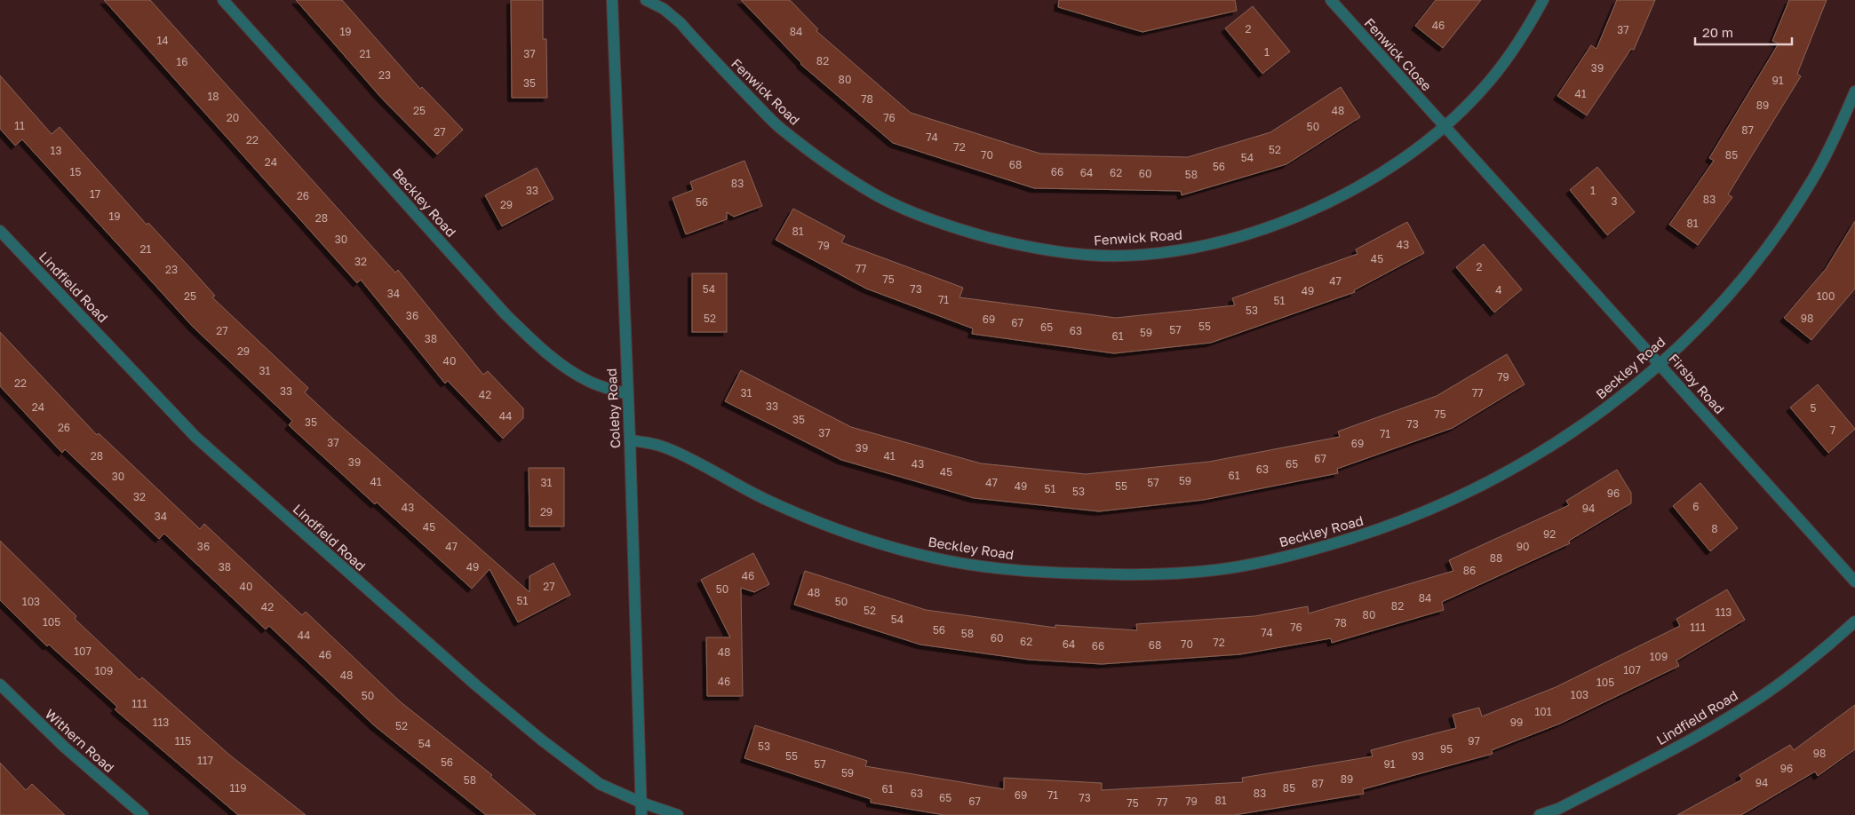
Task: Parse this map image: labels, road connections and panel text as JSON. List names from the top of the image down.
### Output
{
  "streets": {
    "street": [
      "Fenwick Close",
      "Fenwick Road",
      "Beckley Road",
      "Lindfield Road",
      "Firsby Road",
      "Coleby Road",
      "Withern Road"
    ]
  },
  "crossings": [
    ["Fenwick Close", "Fenwick Road"],
    ["Fenwick Close", "Firsby Road"],
    ["Fenwick Road", "Firsby Road"],
    ["Beckley Road", "Firsby Road"],
    ["Beckley Road", "Coleby Road"],
    ["Lindfield Road", "Coleby Road"]
  ],
  "house_numbers": [
    "46",
    "2",
    "37",
    "19",
    "84",
    "14",
    "1",
    "21",
    "37",
    "82",
    "16",
    "39",
    "23",
    "80",
    "91",
    "35",
    "41",
    "18",
    "78",
    "89",
    "25",
    "48",
    "20",
    "76",
    "11",
    "50",
    "87",
    "27",
    "74",
    "22",
    "72",
    "52",
    "13",
    "70",
    "85",
    "54",
    "24",
    "68",
    "56",
    "15",
    "66",
    "64",
    "62",
    "60",
    "58",
    "83",
    "33",
    "1",
    "17",
    "26",
    "83",
    "3",
    "56",
    "29",
    "19",
    "28",
    "81",
    "81",
    "30",
    "43",
    "79",
    "21",
    "45",
    "32",
    "2",
    "77",
    "23",
    "75",
    "47",
    "54",
    "73",
    "4",
    "49",
    "34",
    "25",
    "100",
    "71",
    "51",
    "53",
    "36",
    "52",
    "98",
    "69",
    "67",
    "55",
    "65",
    "57",
    "27",
    "63",
    "59",
    "61",
    "38",
    "29",
    "40",
    "31",
    "79",
    "22",
    "33",
    "31",
    "77",
    "42",
    "33",
    "24",
    "5",
    "75",
    "44",
    "35",
    "35",
    "73",
    "26",
    "7",
    "37",
    "71",
    "37",
    "69",
    "39",
    "28",
    "41",
    "67",
    "39",
    "43",
    "65",
    "63",
    "45",
    "61",
    "30",
    "59",
    "41",
    "31",
    "47",
    "57",
    "49",
    "55",
    "51",
    "53",
    "96",
    "32",
    "6",
    "43",
    "94",
    "29",
    "34",
    "45",
    "8",
    "92",
    "36",
    "47",
    "90",
    "88",
    "38",
    "49",
    "86",
    "46",
    "40",
    "27",
    "50",
    "48",
    "84",
    "51",
    "103",
    "50",
    "82",
    "42",
    "52",
    "113",
    "80",
    "54",
    "105",
    "78",
    "76",
    "111",
    "56",
    "74",
    "58",
    "44",
    "60",
    "62",
    "72",
    "64",
    "70",
    "68",
    "66",
    "107",
    "48",
    "46",
    "109",
    "107",
    "109",
    "48",
    "46",
    "105",
    "103",
    "50",
    "111",
    "101",
    "113",
    "99",
    "52",
    "115",
    "97",
    "54",
    "53",
    "95",
    "98",
    "55",
    "93",
    "117",
    "56",
    "57",
    "91",
    "96",
    "59",
    "89",
    "58",
    "94",
    "87",
    "119",
    "85",
    "61",
    "63",
    "83",
    "69",
    "71",
    "65",
    "73",
    "81",
    "67",
    "79",
    "77",
    "75"
  ],
  "scale_bar": "20 m"
}
